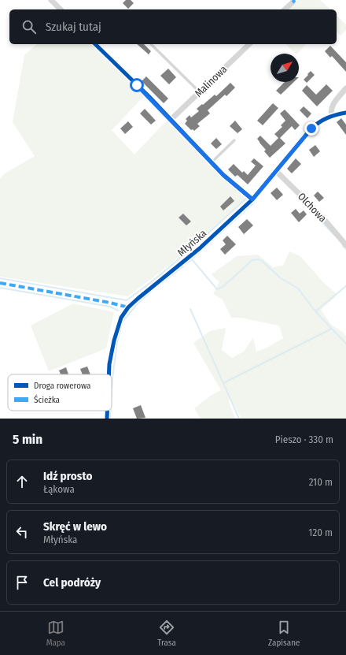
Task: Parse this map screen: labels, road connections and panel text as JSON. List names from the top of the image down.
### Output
{
  "streets": {
    "street": ["Malinowa", "Olchowa", "Młyńska"]
  },
  "crossings": [
    ["Olchowa", "Młyńska"]
  ],
  "legend": ["Droga rowerowa", "Ścieżka"],
  "north": "top right",
  "page": {
    "search": "Szukaj tutaj",
    "heading": ["5 min", "Pieszo · 330 m"],
    "list": [
      ["Idź prosto", "Łąkowa", "210 m"],
      ["Skręć w lewo", "Młyńska", "120 m"],
      "Cel podróży"
    ],
    "nav": ["Mapa", "Trasa", "Zapisane"]
  }
}
